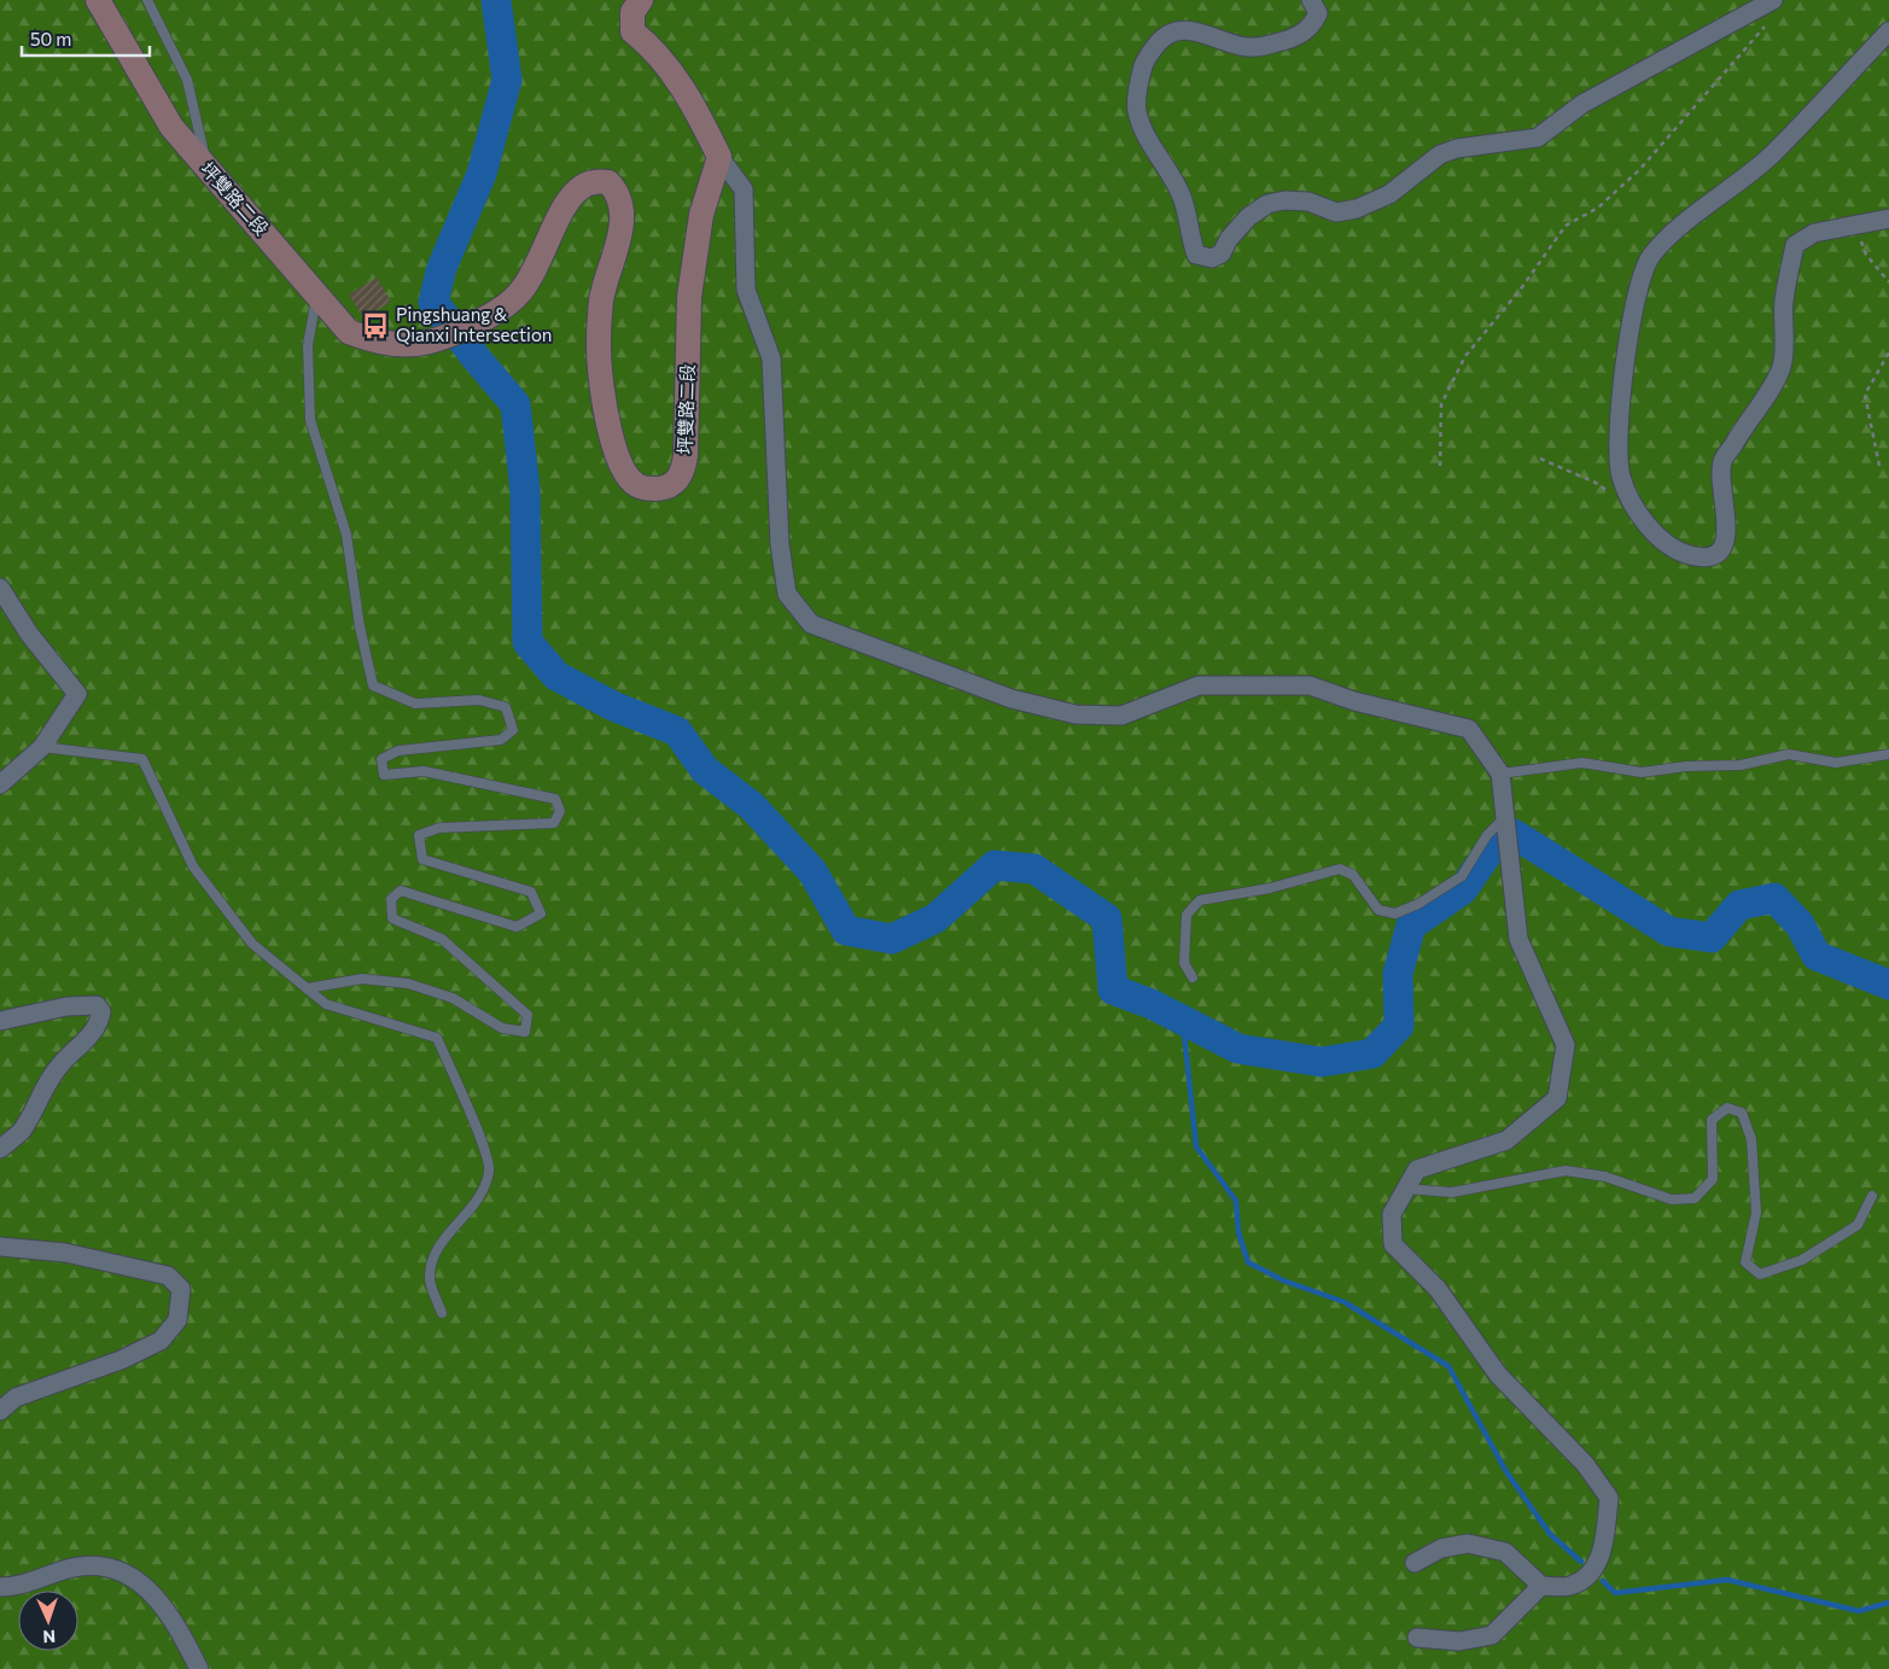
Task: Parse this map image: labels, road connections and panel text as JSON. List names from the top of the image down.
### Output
{
  "streets": {
    "street": ["坪雙路二段"]
  },
  "places": {
    "bus stop": ["Pingshuang & Qianxi Intersection"]
  },
  "scale_bar": "50 m",
  "north": "bottom"
}
